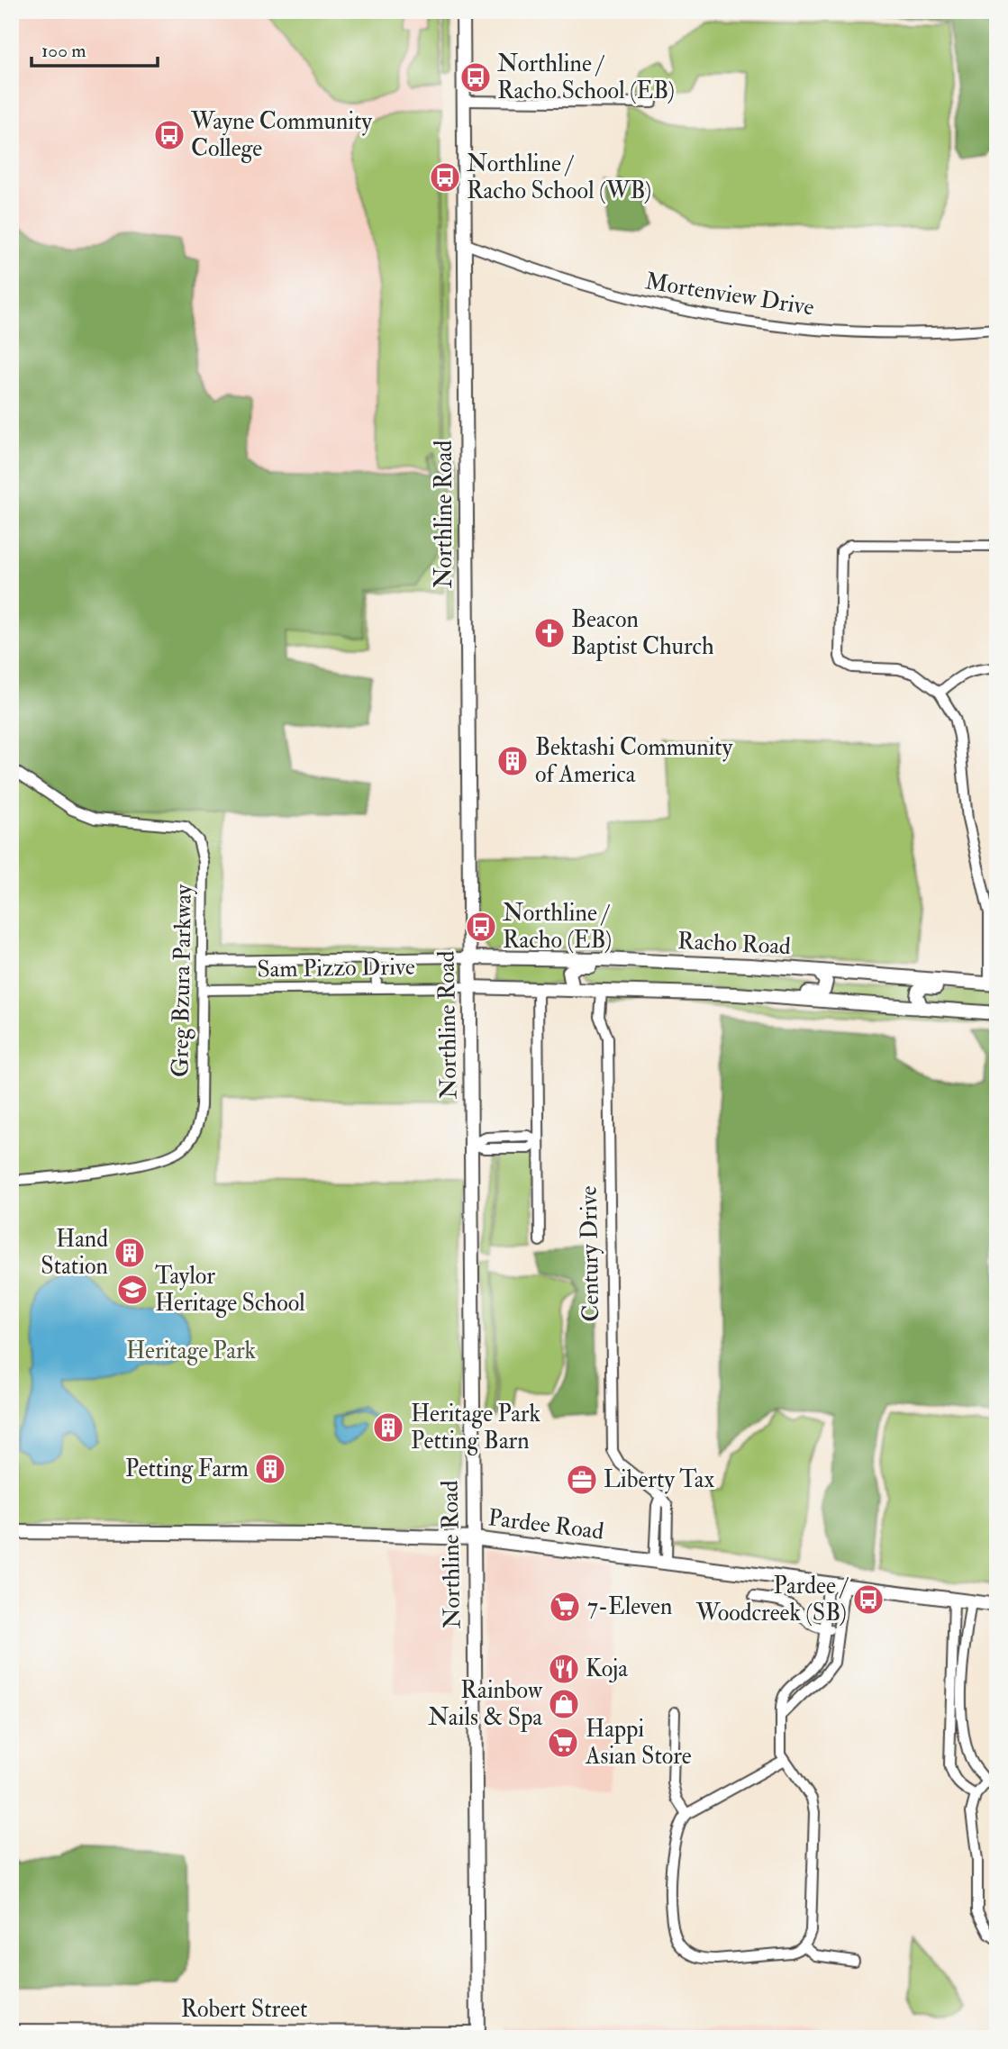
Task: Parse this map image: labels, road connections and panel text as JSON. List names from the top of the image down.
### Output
{
  "streets": {
    "main road": ["Northline Road", "Racho Road", "Pardee Road"],
    "street": [
      "Mortenview Drive",
      "Sam Pizzo Drive",
      "Greg Bzura Parkway",
      "Century Drive",
      "Robert Street"
    ]
  },
  "crossings": [
    ["Mortenview Drive", "Northline Road"],
    ["Northline Road", "Racho Road"],
    ["Northline Road", "Sam Pizzo Drive"],
    ["Northline Road", "Pardee Road"],
    ["Northline Road", "Robert Street"],
    ["Racho Road", "Sam Pizzo Drive"],
    ["Sam Pizzo Drive", "Greg Bzura Parkway"],
    ["Century Drive", "Pardee Road"]
  ],
  "parks": ["Heritage Park"],
  "places": {
    "bus stop": [
      "Northline / Racho School (EB)",
      "Wayne Community College",
      "Northline / Racho School (WB)",
      "Northline / Racho (EB)",
      "Pardee / Woodcreek (SB)"
    ],
    "church": ["Beacon Baptist Church"],
    "building": [
      "Bektashi Community of America",
      "Hand Station",
      "Heritage Park Petting Barn",
      "Petting Farm"
    ],
    "school or university": ["Taylor Heritage School"],
    "office": ["Liberty Tax"],
    "supermarket": ["7-Eleven", "Happi Asian Store"],
    "restaurant": ["Koja"],
    "shop": ["Rainbow Nails & Spa"]
  },
  "scale_bar": "100 m"
}
